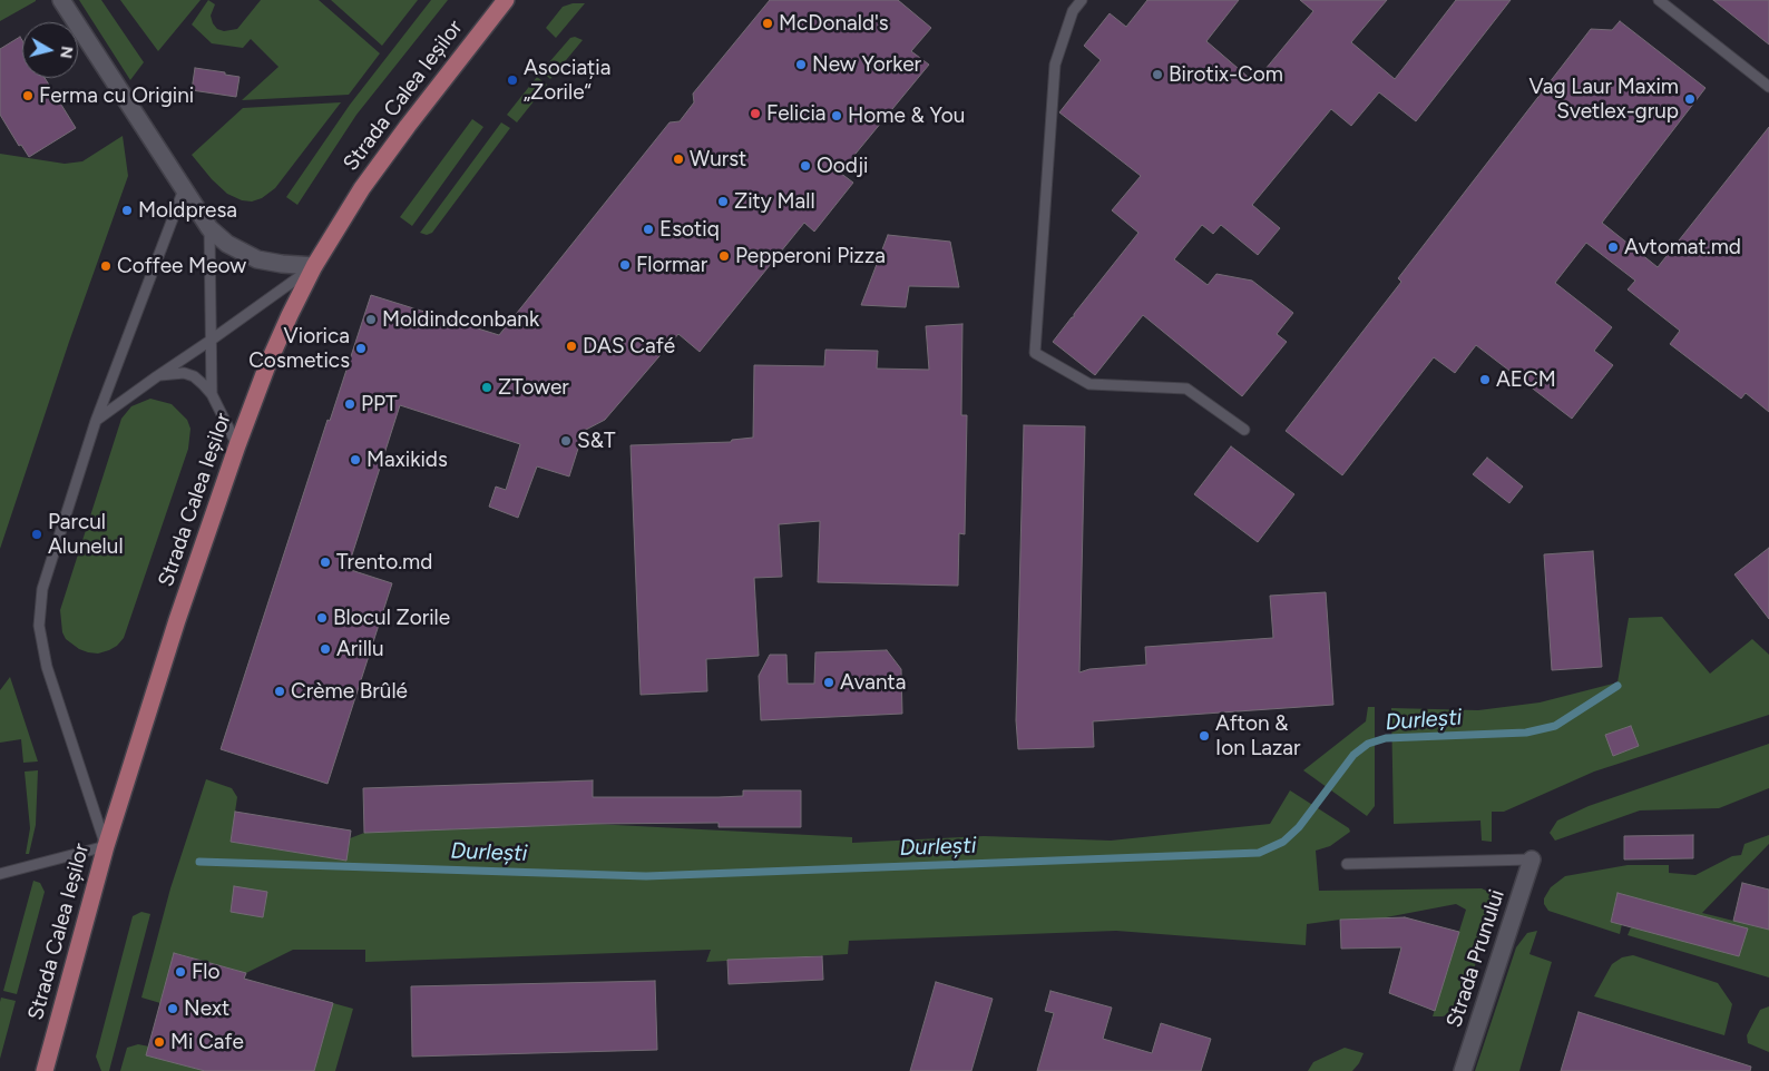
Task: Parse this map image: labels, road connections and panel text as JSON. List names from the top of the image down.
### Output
{
  "streets": {
    "main road": ["Strada Calea Ieșilor"],
    "street": ["Strada Prunului"]
  },
  "water": ["Durlești"],
  "places": [
    "McDonald's",
    "New Yorker",
    "Birotix-Com",
    "Asociația „Zorile“",
    "Ferma cu Origini",
    "Vag Laur Maxim Svetlex-grup",
    "Felicia",
    "Home & You",
    "Wurst",
    "Oodji",
    "Zity Mall",
    "Moldpresa",
    "Esotiq",
    "Avtomat.md",
    "Pepperoni Pizza",
    "Flormar",
    "Coffee Meow",
    "Moldindconbank",
    "DAS Café",
    "Viorica Cosmetics",
    "AECM",
    "ZTower",
    "PPT",
    "S&T",
    "Maxikids",
    "Parcul Alunelul",
    "Trento.md",
    "Blocul Zorile",
    "Arillu",
    "Avanta",
    "Crème Brûlé",
    "Afton & Ion Lazar",
    "Flo",
    "Next",
    "Mi Cafe"
  ],
  "north": "right"
}
